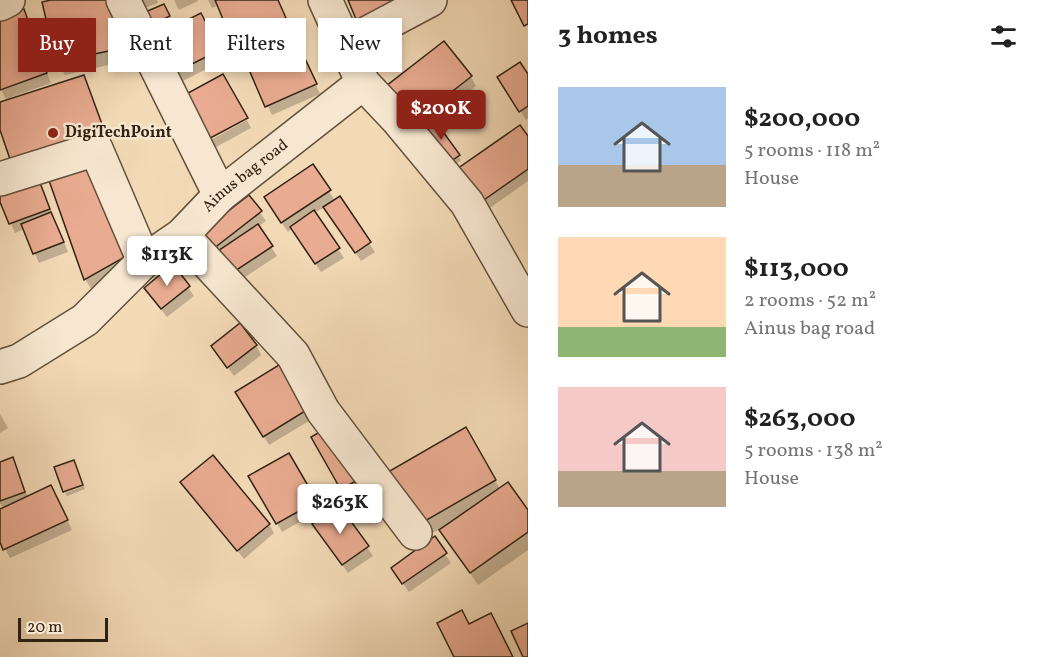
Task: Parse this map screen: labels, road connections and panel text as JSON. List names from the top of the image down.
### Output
{
  "streets": {
    "street": ["Ainus bag road"]
  },
  "places": ["DigiTechPoint"],
  "scale_bar": "20 m",
  "page": {
    "heading": "3 homes",
    "chip": [
      "Buy",
      "Rent",
      "Filters",
      "New"
    ],
    "list": [
      {
        "name": "$200,000",
        "note": "5 rooms · 118 m² · House"
      },
      {
        "name": "$113,000",
        "note": "2 rooms · 52 m² · Ainus bag road"
      },
      {
        "name": "$263,000",
        "note": "5 rooms · 138 m² · House"
      }
    ],
    "price": ["$200K", "$113K", "$263K"],
    "scale": "20 m"
  }
}
